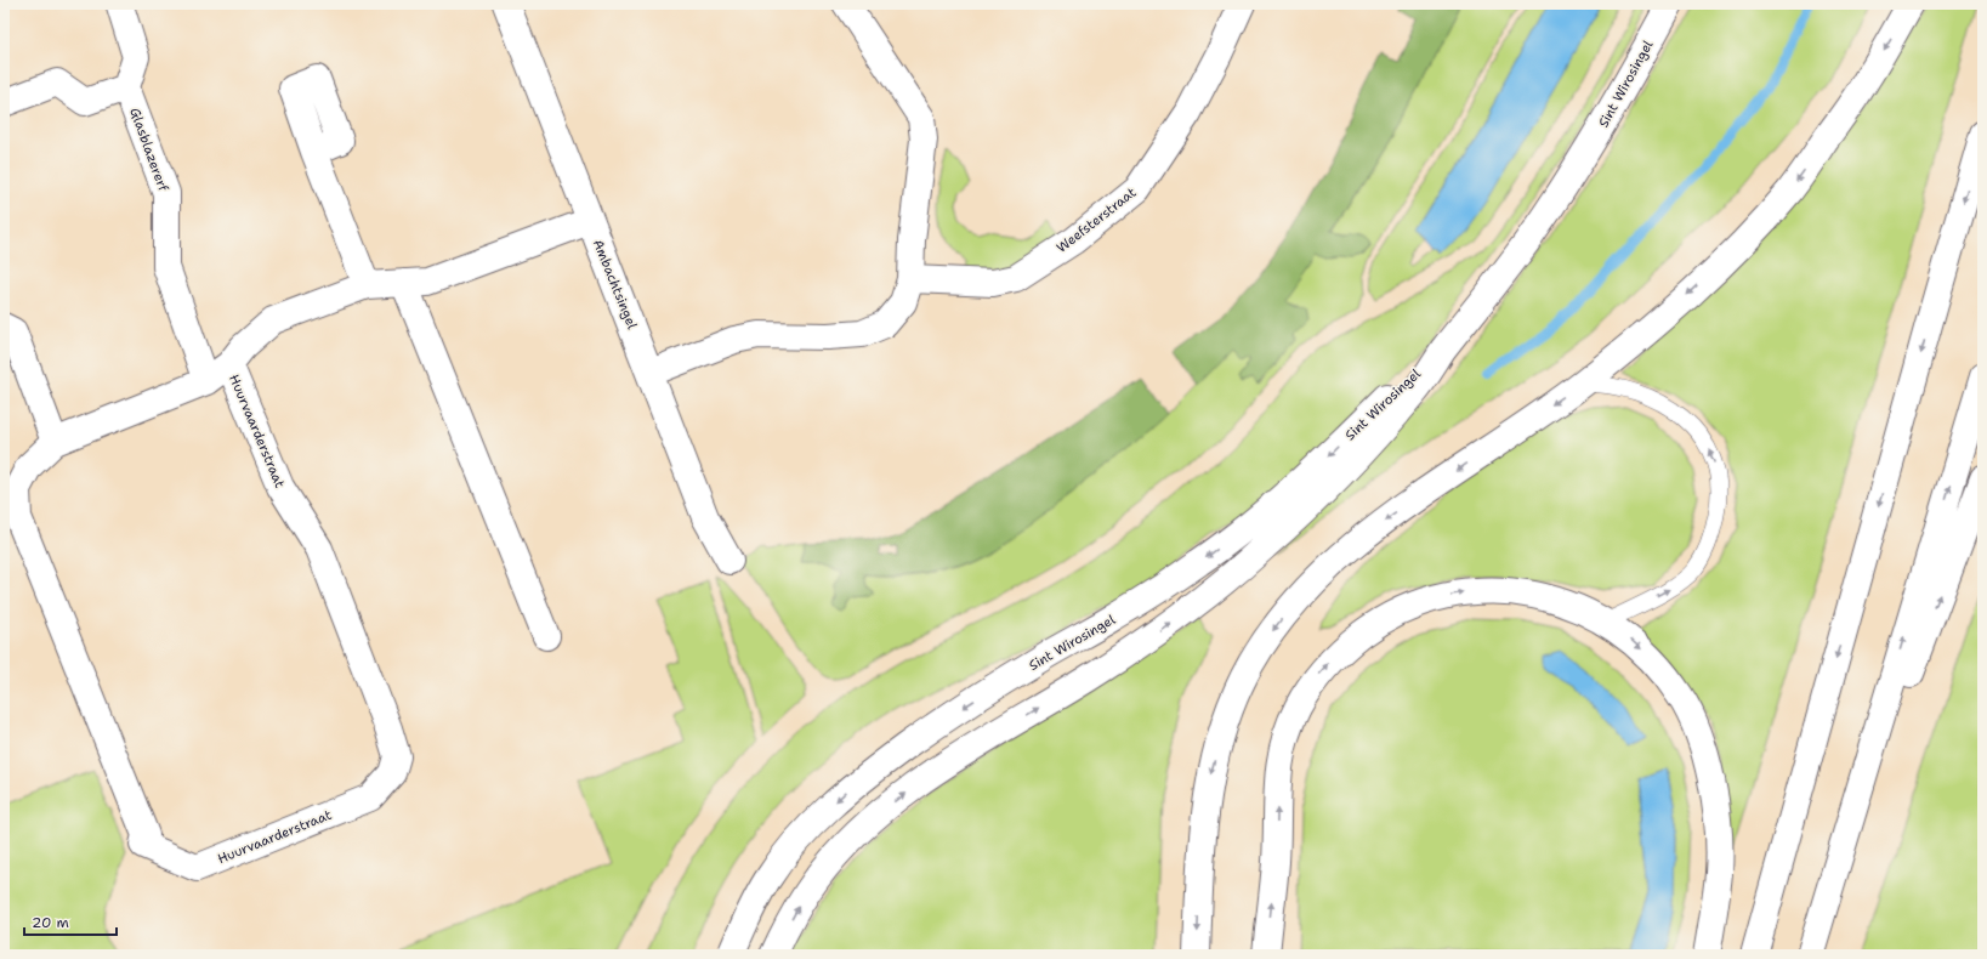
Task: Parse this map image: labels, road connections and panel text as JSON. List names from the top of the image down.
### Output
{
  "streets": {
    "main road": [
      "Sint Wirosingel",
      "Glasblazererf",
      "Weefsterstraat",
      "Ambachtsingel",
      "Huurvaarderstraat"
    ]
  },
  "crossings": [
    ["Glasblazererf", "Huurvaarderstraat"],
    ["Ambachtsingel", "Huurvaarderstraat"]
  ],
  "scale_bar": "20 m"
}
